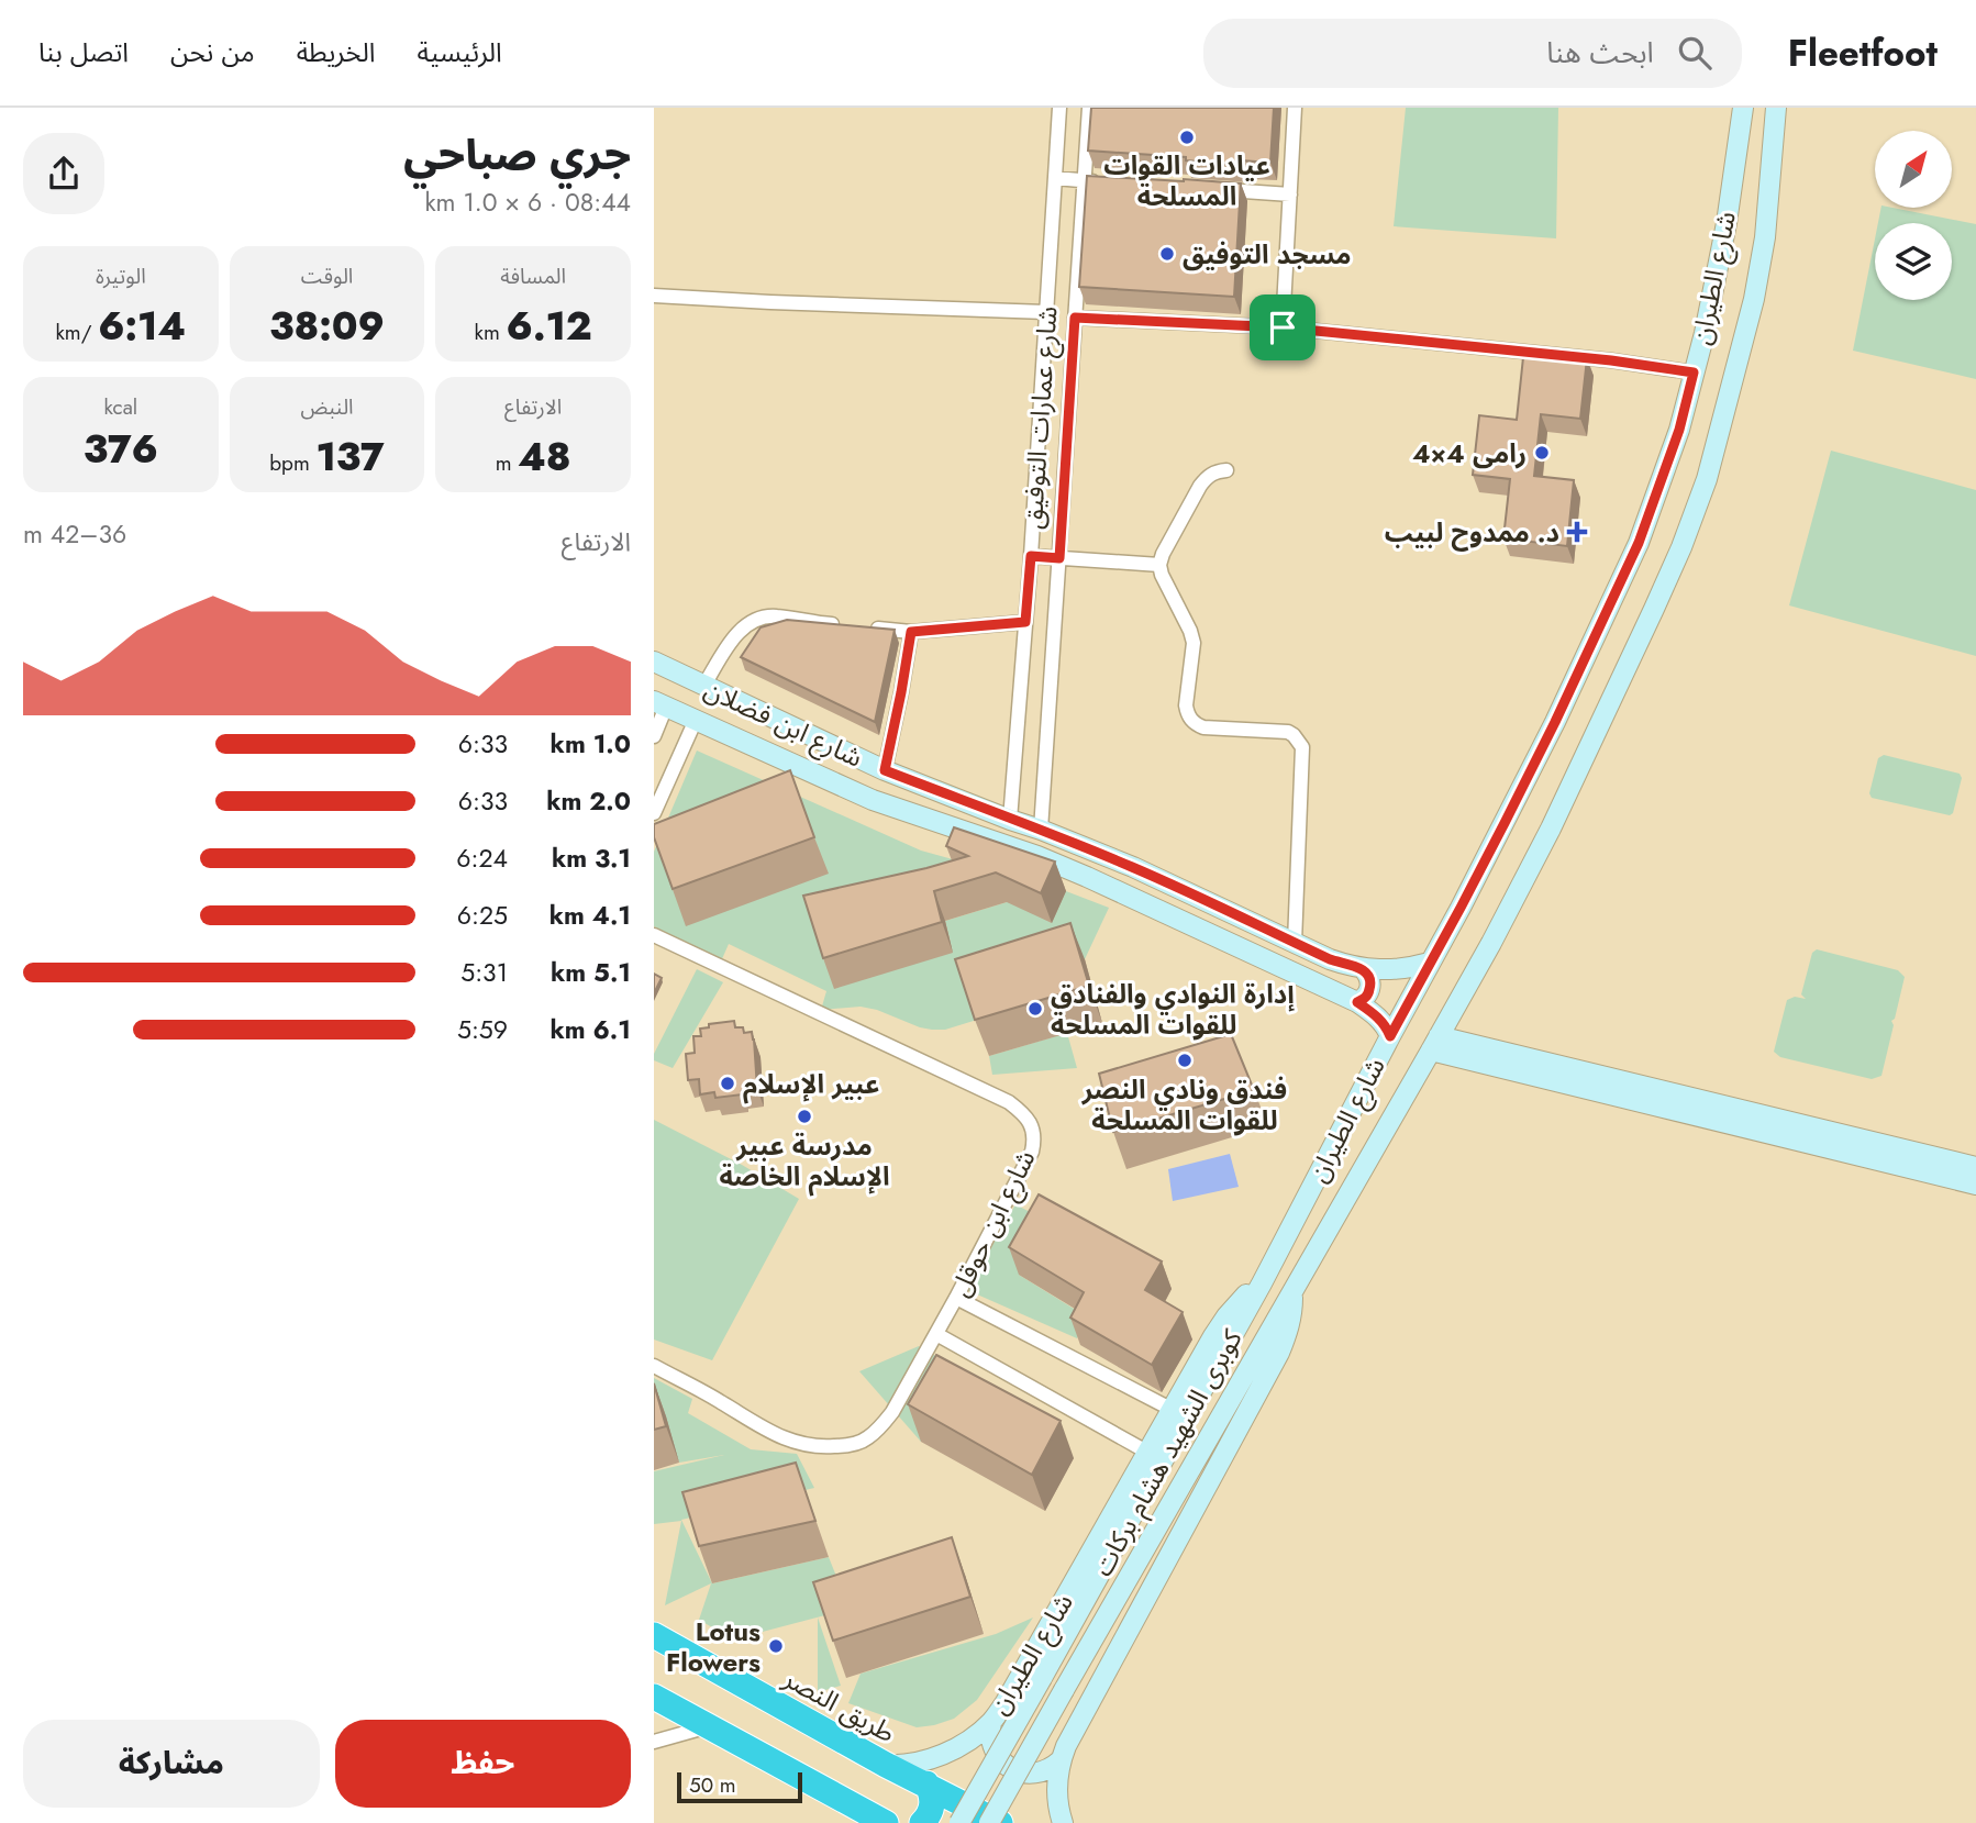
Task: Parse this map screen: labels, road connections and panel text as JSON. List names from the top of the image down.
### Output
{
  "streets": {
    "highway": ["طريق النصر"],
    "main road": ["شارع الطيران", "شارع ابن فضلان", "كوبرى الشهيد هشام بركات"],
    "street": ["شارع عمارات التوفيق", "شارع ابن حوقل"]
  },
  "crossings": [
    ["شارع الطيران", "شارع ابن فضلان"],
    ["شارع الطيران", "كوبرى الشهيد هشام بركات"],
    ["شارع الطيران", "طريق النصر"],
    ["شارع عمارات التوفيق", "شارع ابن فضلان"]
  ],
  "places": {
    "other": [
      "عيادات القوات المسلحة",
      "مسجد التوفيق",
      "رامى 4×4",
      "إدارة النوادي والفنادق للقوات المسلحة",
      "فندق ونادي النصر للقوات المسلحة",
      "عبير الإسلام",
      "مدرسة عبير الإسلام الخاصة",
      "Lotus Flowers"
    ],
    "health": ["د. ممدوح لبيب"]
  },
  "scale_bar": "50 m",
  "north": "top right",
  "page": {
    "header": "Fleetfoot",
    "search": "ابحث هنا",
    "nav": [
      "الرئيسية",
      "الخريطة",
      "من نحن",
      "اتصل بنا"
    ],
    "heading": ["جري صباحي", "08:44 · 6 × 1.0 km"],
    "stats": [
      ["المسافة", "6.12 km"],
      ["الوقت", "38:09"],
      ["الوتيرة", "6:14 /km"],
      ["الارتفاع", "48 m"],
      ["النبض", "137 bpm"],
      ["kcal", "376"]
    ],
    "chart": ["الارتفاع", "36–42 m"],
    "list": [
      {
        "name": "1.0 km",
        "note": "6:33"
      },
      {
        "name": "2.0 km",
        "note": "6:33"
      },
      {
        "name": "3.1 km",
        "note": "6:24"
      },
      {
        "name": "4.1 km",
        "note": "6:25"
      },
      {
        "name": "5.1 km",
        "note": "5:31"
      },
      {
        "name": "6.1 km",
        "note": "5:59"
      }
    ],
    "buttons": ["حفظ", "مشاركة"],
    "scale": "50 m"
  }
}
